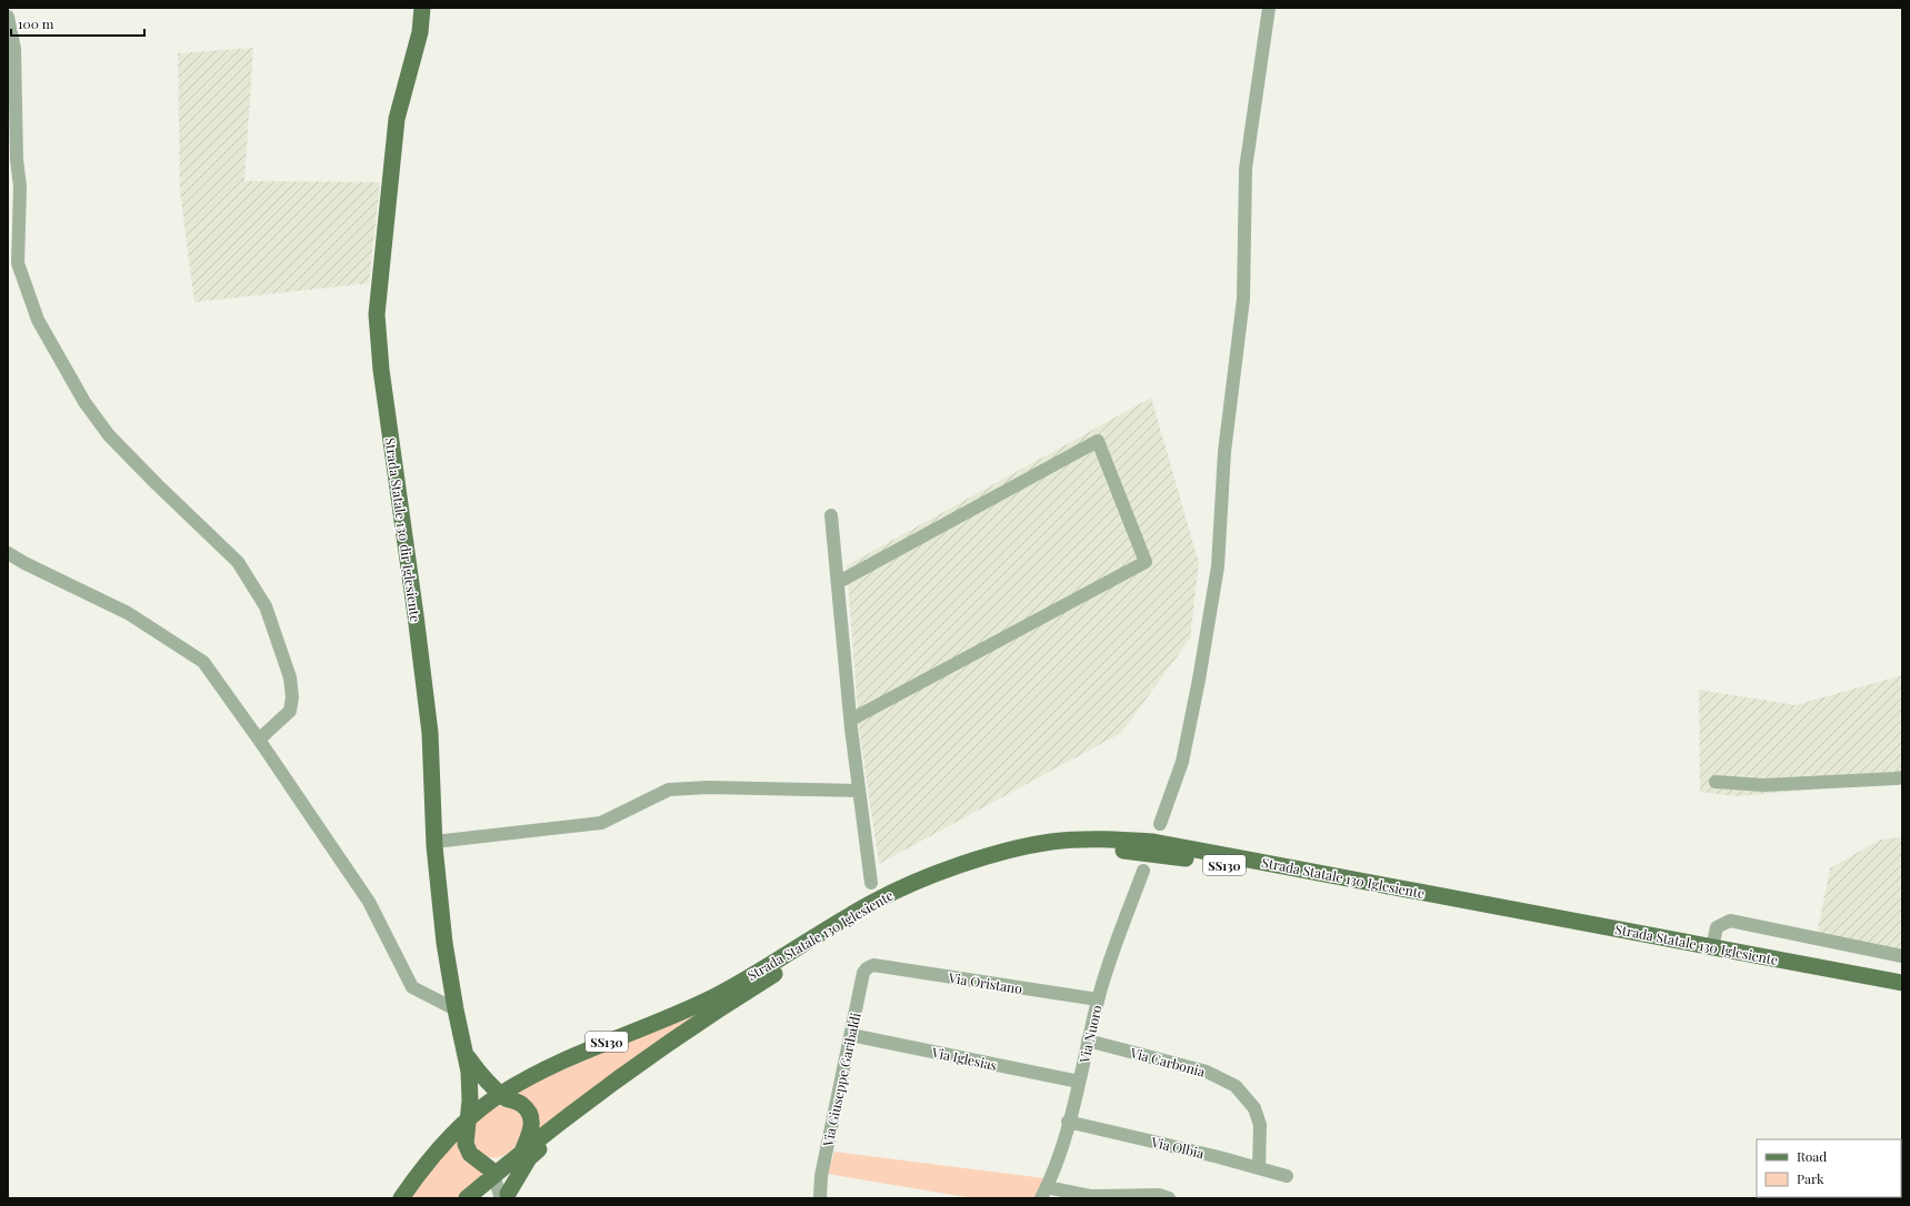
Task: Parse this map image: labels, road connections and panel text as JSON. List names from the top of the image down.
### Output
{
  "streets": {
    "main road": ["Strada Statale 130 dir Iglesiente", "SS130", "Strada Statale 130 Iglesiente"],
    "street": [
      "Via Oristano",
      "Via Nuoro",
      "Via Iglesias",
      "Via Carbonia",
      "Via Giuseppe Garibaldi",
      "Via Olbia"
    ]
  },
  "crossings": [
    ["Strada Statale 130 dir Iglesiente", "Strada Statale 130 Iglesiente"],
    ["Via Oristano", "Via Nuoro"],
    ["Via Oristano", "Via Giuseppe Garibaldi"],
    ["Via Nuoro", "Via Iglesias"],
    ["Via Nuoro", "Via Carbonia"],
    ["Via Nuoro", "Via Olbia"],
    ["Via Iglesias", "Via Giuseppe Garibaldi"],
    ["Via Carbonia", "Via Olbia"]
  ],
  "legend": ["Road", "Park"],
  "scale_bar": "100 m"
}
